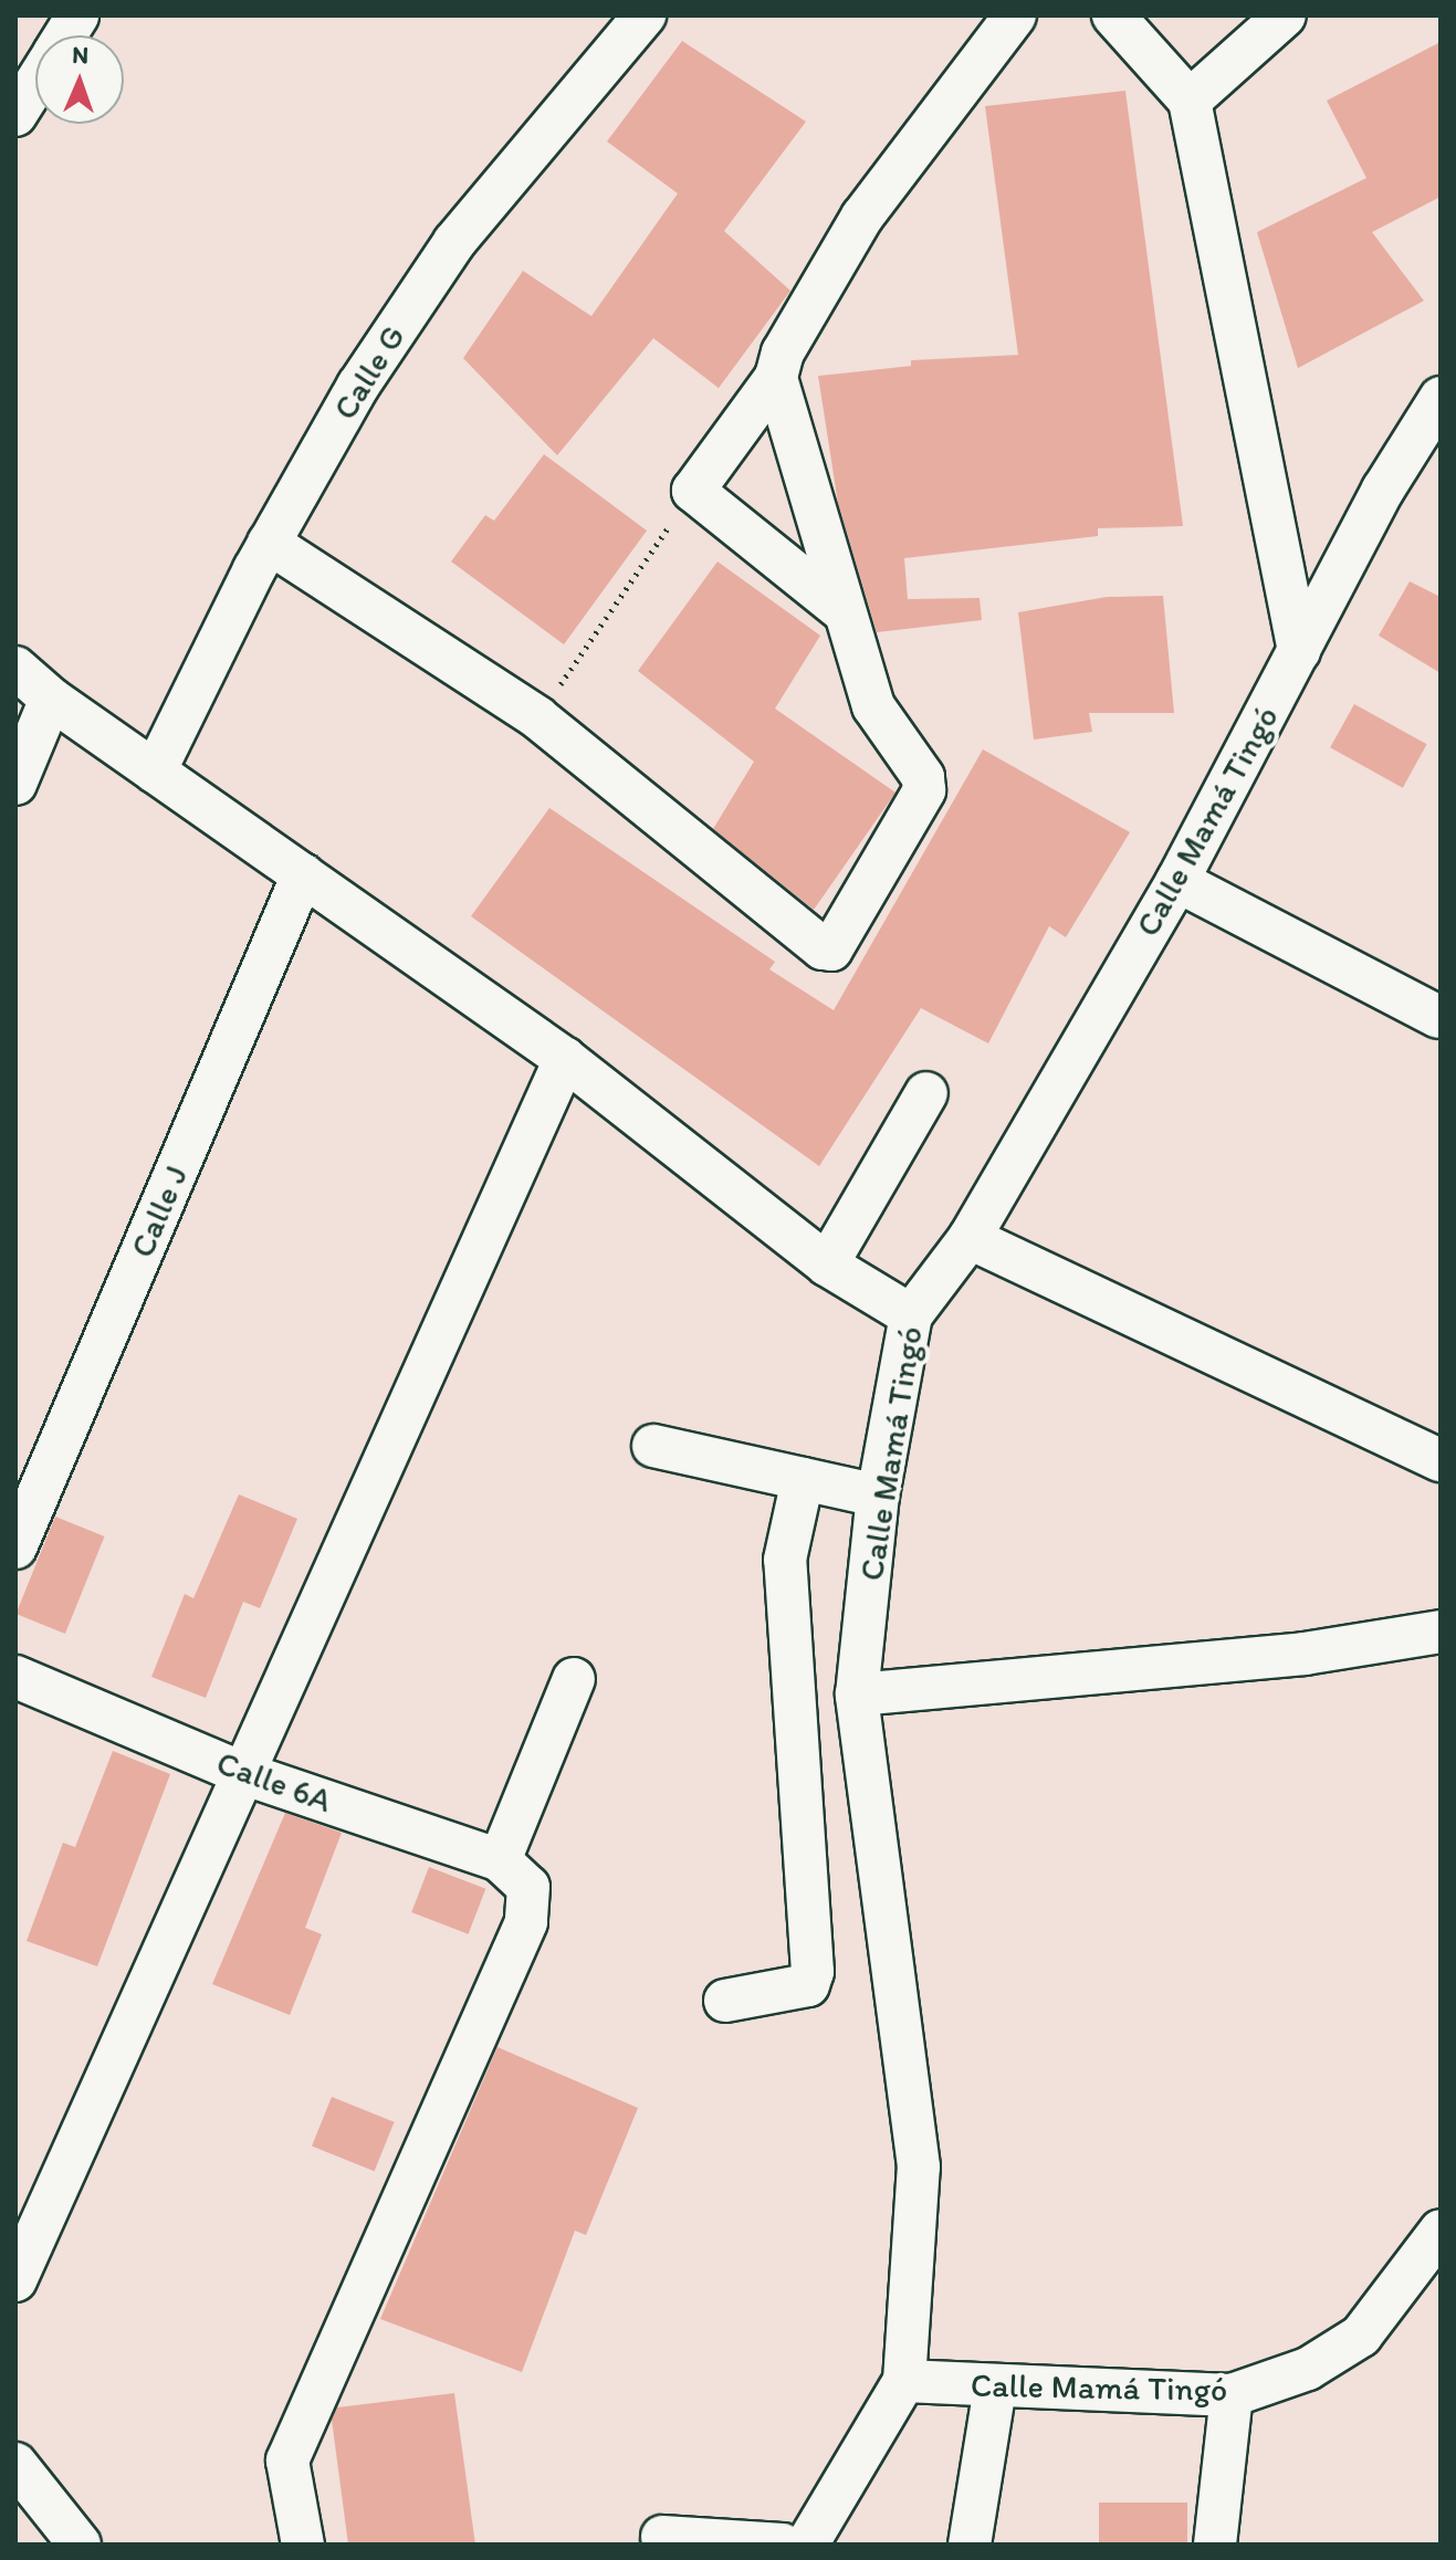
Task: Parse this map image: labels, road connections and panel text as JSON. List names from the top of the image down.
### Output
{
  "streets": {
    "street": [
      "Calle G",
      "Calle Mamá Tingó",
      "Calle J",
      "Calle 6A"
    ]
  },
  "north": "top"
}
